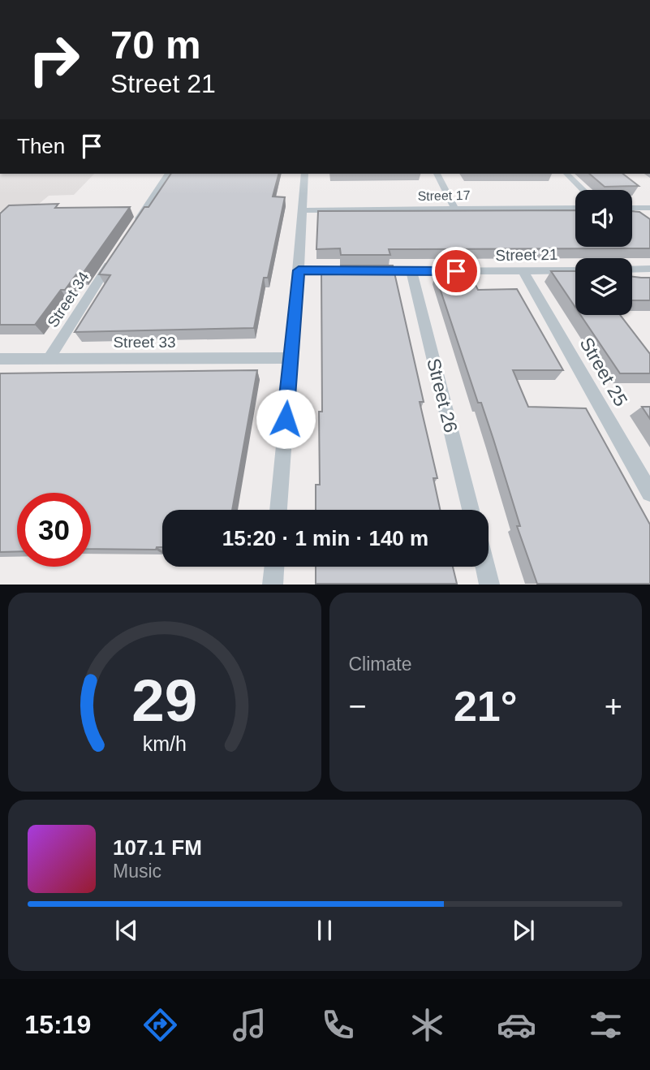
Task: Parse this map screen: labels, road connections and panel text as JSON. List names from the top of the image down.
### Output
{
  "streets": {
    "street": [
      "Street 17",
      "Street 21",
      "Street 34",
      "Street 33",
      "Street 25",
      "Street 26"
    ]
  },
  "crossings": [
    ["Street 21", "Street 25"],
    ["Street 21", "Street 26"],
    ["Street 34", "Street 33"]
  ],
  "page": {
    "turn": ["70 m", "Street 21"],
    "then": "Then",
    "limit": "30",
    "trip": "15:20 · 1 min · 140 m",
    "tile": "Climate",
    "heat": ["−", "21°", "+"],
    "song": ["107.1 FM", "Music"],
    "tabs": "15:19",
    "gauge": ["29", "km/h"]
  }
}
